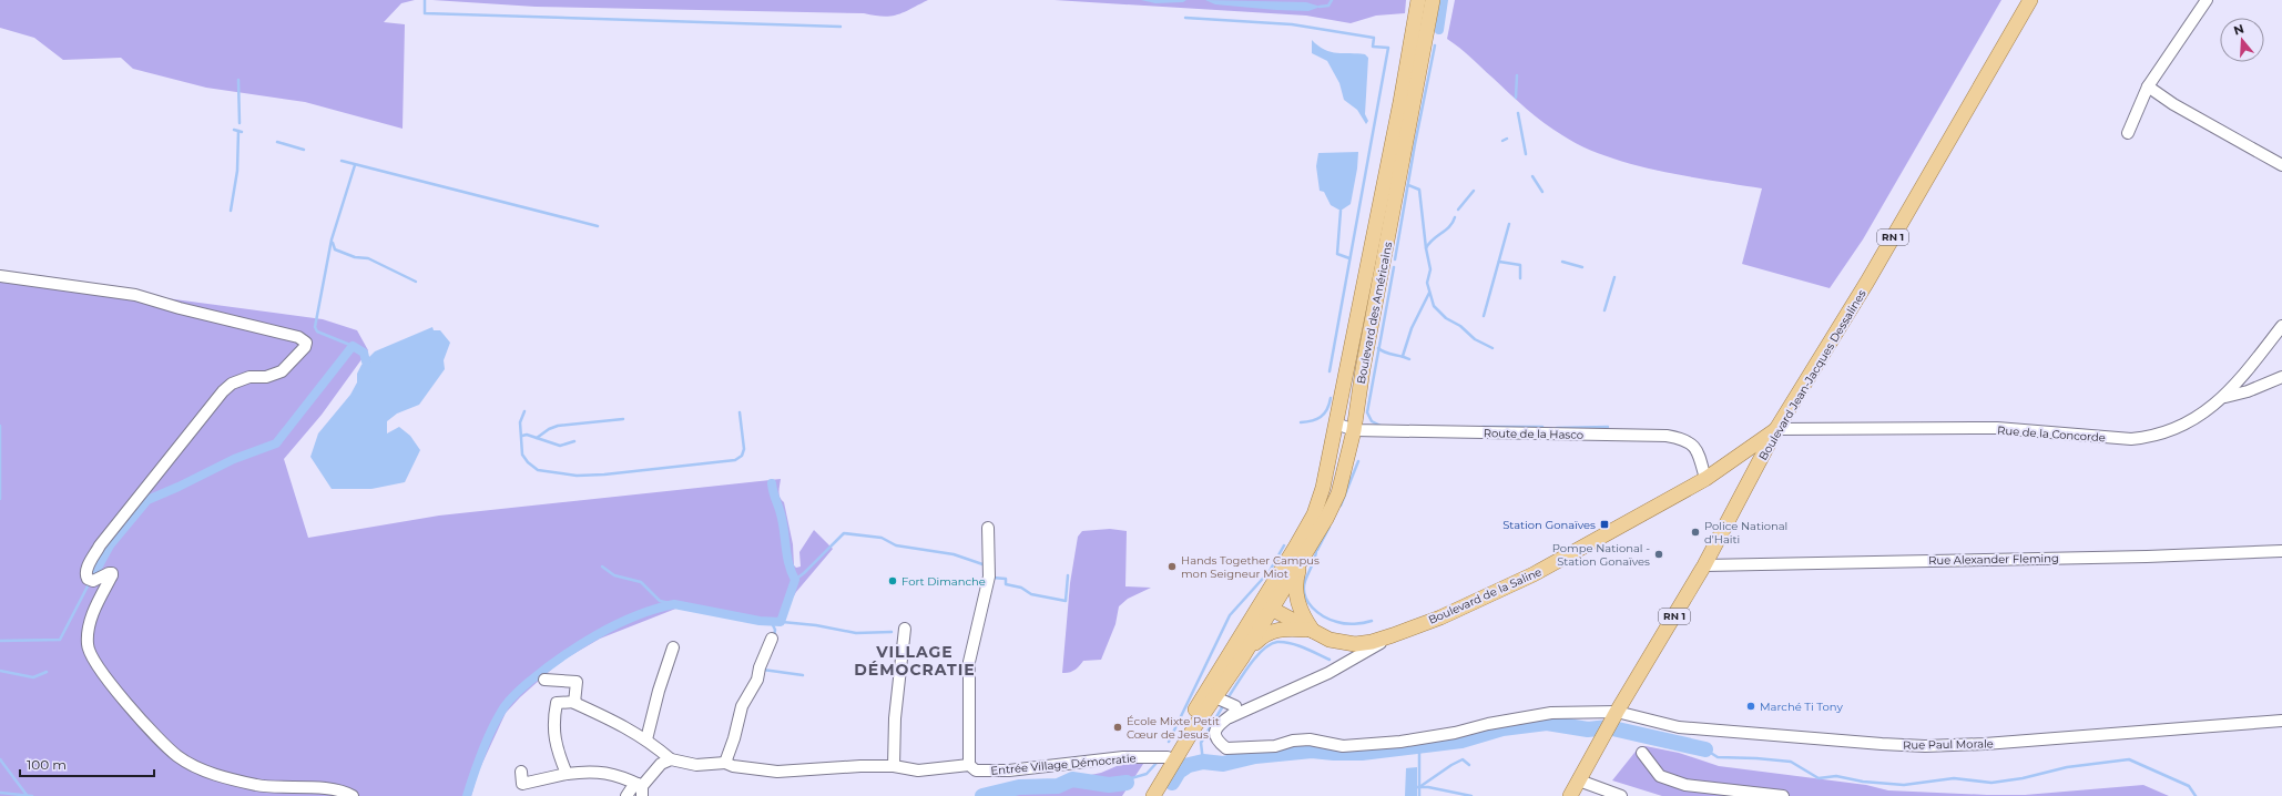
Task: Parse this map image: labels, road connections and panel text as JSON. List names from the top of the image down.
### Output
{
  "streets": {
    "main road": [
      "RN 1",
      "Boulevard des Américains",
      "Boulevard Jean-Jacques Dessalines",
      "Boulevard de la Saline"
    ],
    "street": [
      "Route de la Hasco",
      "Rue de la Concorde",
      "Rue Alexander Fleming",
      "Rue Paul Morale",
      "Entrée Village Démocratie"
    ]
  },
  "crossings": [
    ["Boulevard des Américains", "Route de la Hasco"],
    ["Boulevard des Américains", "Boulevard de la Saline"],
    ["Boulevard Jean-Jacques Dessalines", "Rue de la Concorde"],
    ["Boulevard Jean-Jacques Dessalines", "Rue Alexander Fleming"],
    ["Boulevard Jean-Jacques Dessalines", "Boulevard de la Saline"],
    ["Boulevard Jean-Jacques Dessalines", "Rue Paul Morale"],
    ["Route de la Hasco", "Boulevard de la Saline"],
    ["Rue de la Concorde", "Boulevard de la Saline"]
  ],
  "districts": ["VILLAGE DÉMOCRATIE"],
  "places": {
    "transit": ["Station Gonaïves"],
    "other": [
      "Police National d'Haiti",
      "Pompe National - Station Gonaïves",
      "Hands Together Campus mon Seigneur Miot",
      "Fort Dimanche",
      "Marché Ti Tony",
      "École Mixte Petit Cœur de Jesus"
    ]
  },
  "scale_bar": "100 m",
  "north": "top"
}
